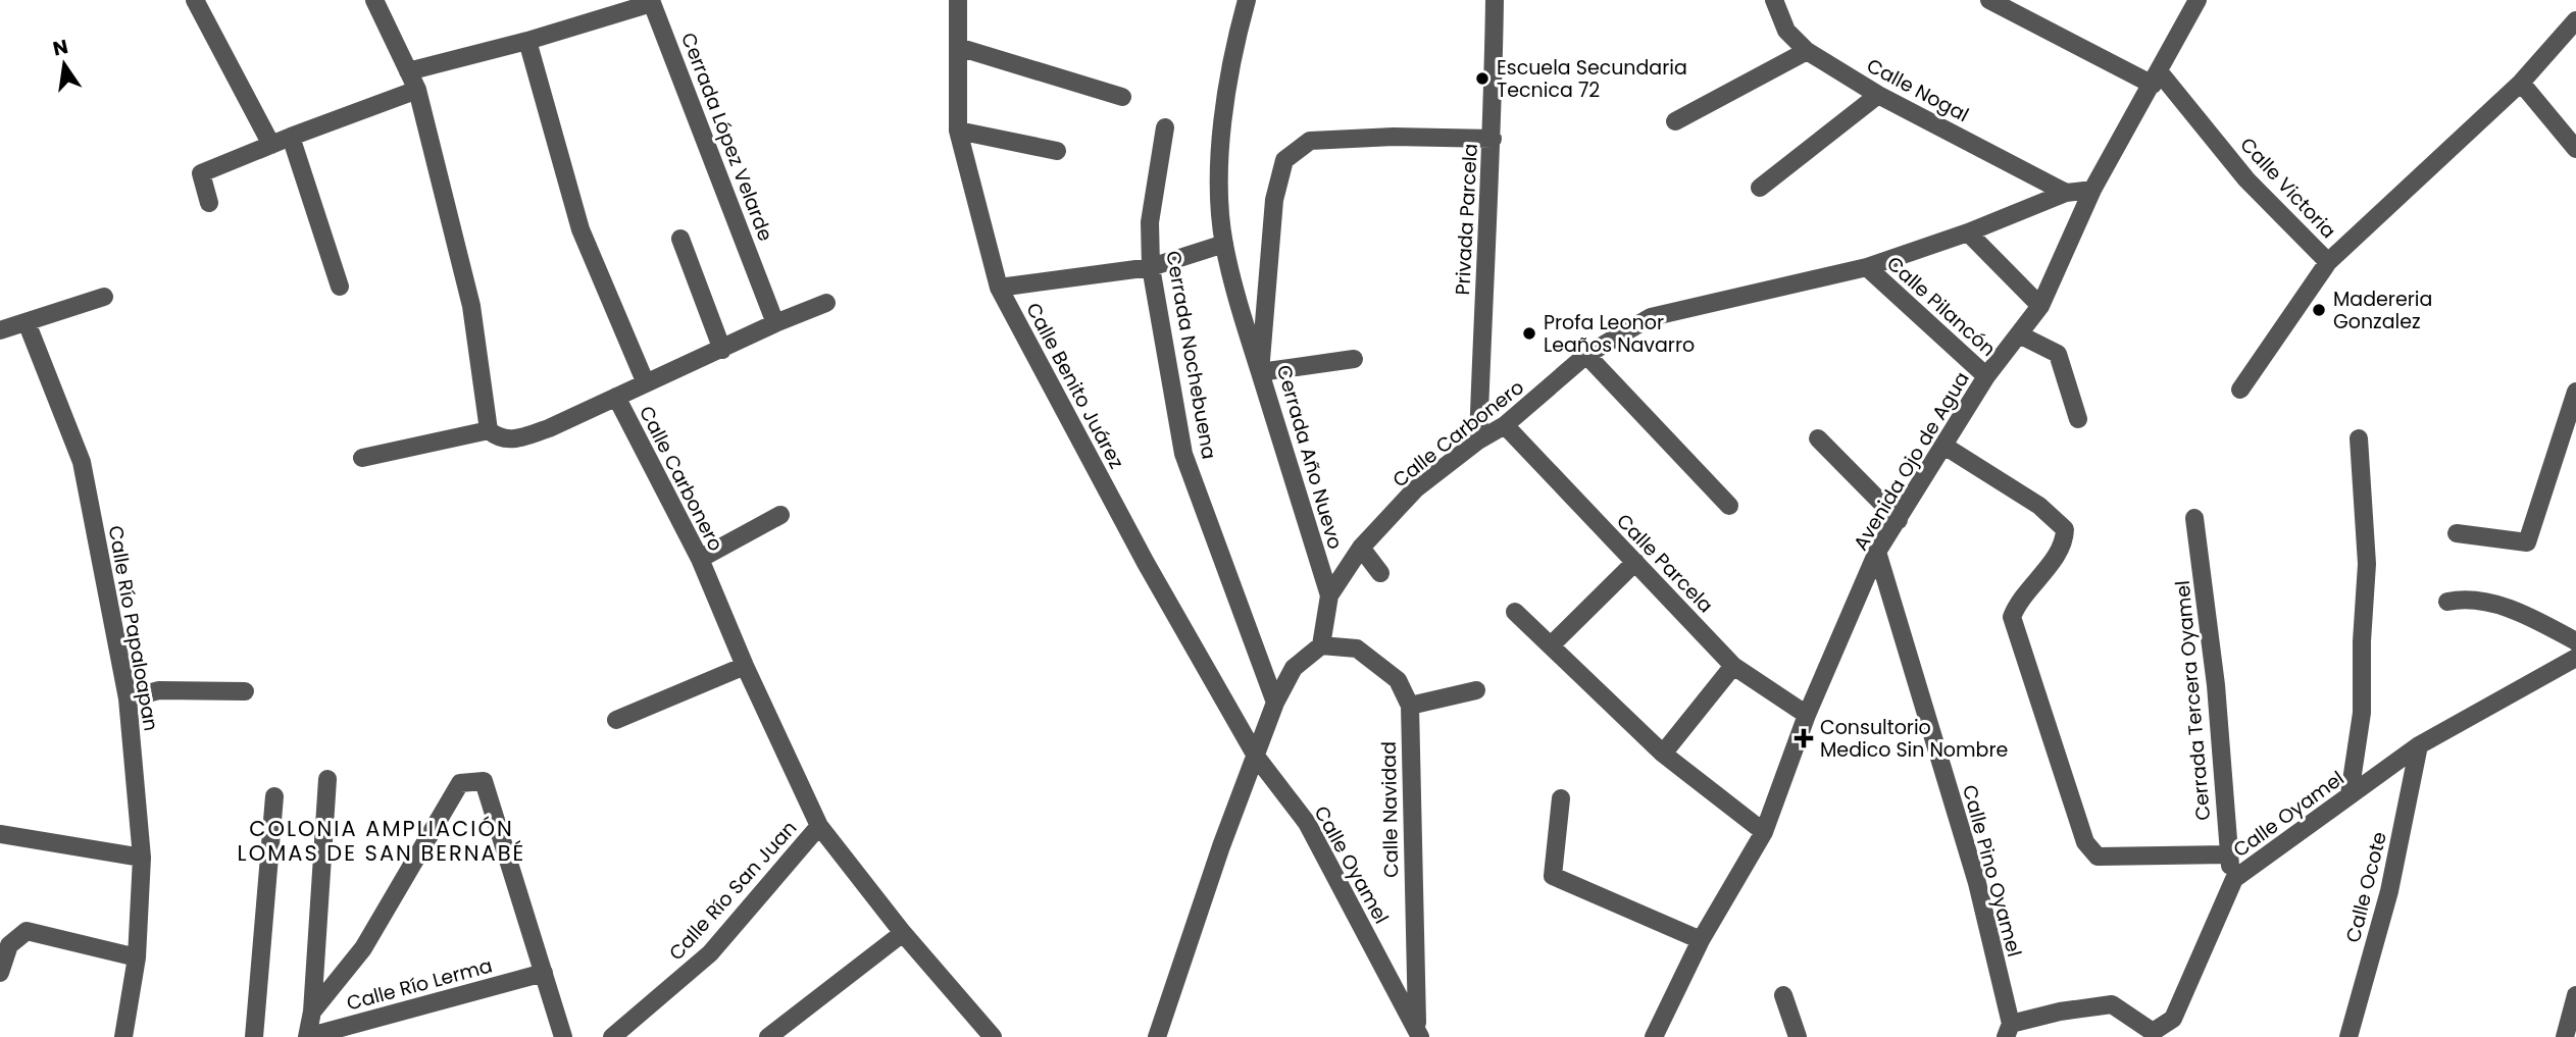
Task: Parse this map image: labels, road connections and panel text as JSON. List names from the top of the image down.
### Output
{
  "streets": {
    "street": [
      "Calle Nogal",
      "Cerrada López Velarde",
      "Calle Victoria",
      "Privada Parcela",
      "Calle Pilancón",
      "Cerrada Nochebuena",
      "Calle Benito Juárez",
      "Calle Carbonero",
      "Cerrada Año Nuevo",
      "Avenida Ojo de Agua",
      "Calle Parcela",
      "Calle Río Papaloapan",
      "Cerrada Tercera Oyamel",
      "Calle Navidad",
      "Calle Oyamel",
      "Calle Pino Oyamel",
      "Calle Ocote",
      "Calle Río San Juan",
      "Calle Río Lerma"
    ]
  },
  "crossings": [
    ["Calle Nogal", "Calle Carbonero"],
    ["Calle Victoria", "Avenida Ojo de Agua"],
    ["Privada Parcela", "Calle Carbonero"],
    ["Privada Parcela", "Cerrada Año Nuevo"],
    ["Calle Pilancón", "Calle Carbonero"],
    ["Calle Pilancón", "Avenida Ojo de Agua"],
    ["Calle Benito Juárez", "Calle Oyamel"],
    ["Calle Carbonero", "Cerrada Año Nuevo"],
    ["Calle Carbonero", "Avenida Ojo de Agua"],
    ["Calle Carbonero", "Calle Parcela"],
    ["Calle Carbonero", "Calle Navidad"],
    ["Calle Carbonero", "Calle Río San Juan"],
    ["Avenida Ojo de Agua", "Calle Parcela"],
    ["Avenida Ojo de Agua", "Calle Pino Oyamel"],
    ["Cerrada Tercera Oyamel", "Calle Oyamel"],
    ["Calle Navidad", "Calle Oyamel"],
    ["Calle Oyamel", "Calle Pino Oyamel"],
    ["Calle Oyamel", "Calle Ocote"]
  ],
  "districts": ["COLONIA AMPLIACIÓN LOMAS DE SAN BERNABÉ"],
  "places": {
    "other": ["Escuela Secundaria Tecnica 72", "Madereria Gonzalez", "Profa Leonor Leaños Navarro"],
    "health": ["Consultorio Medico Sin Nombre"]
  },
  "north": "top"
}
